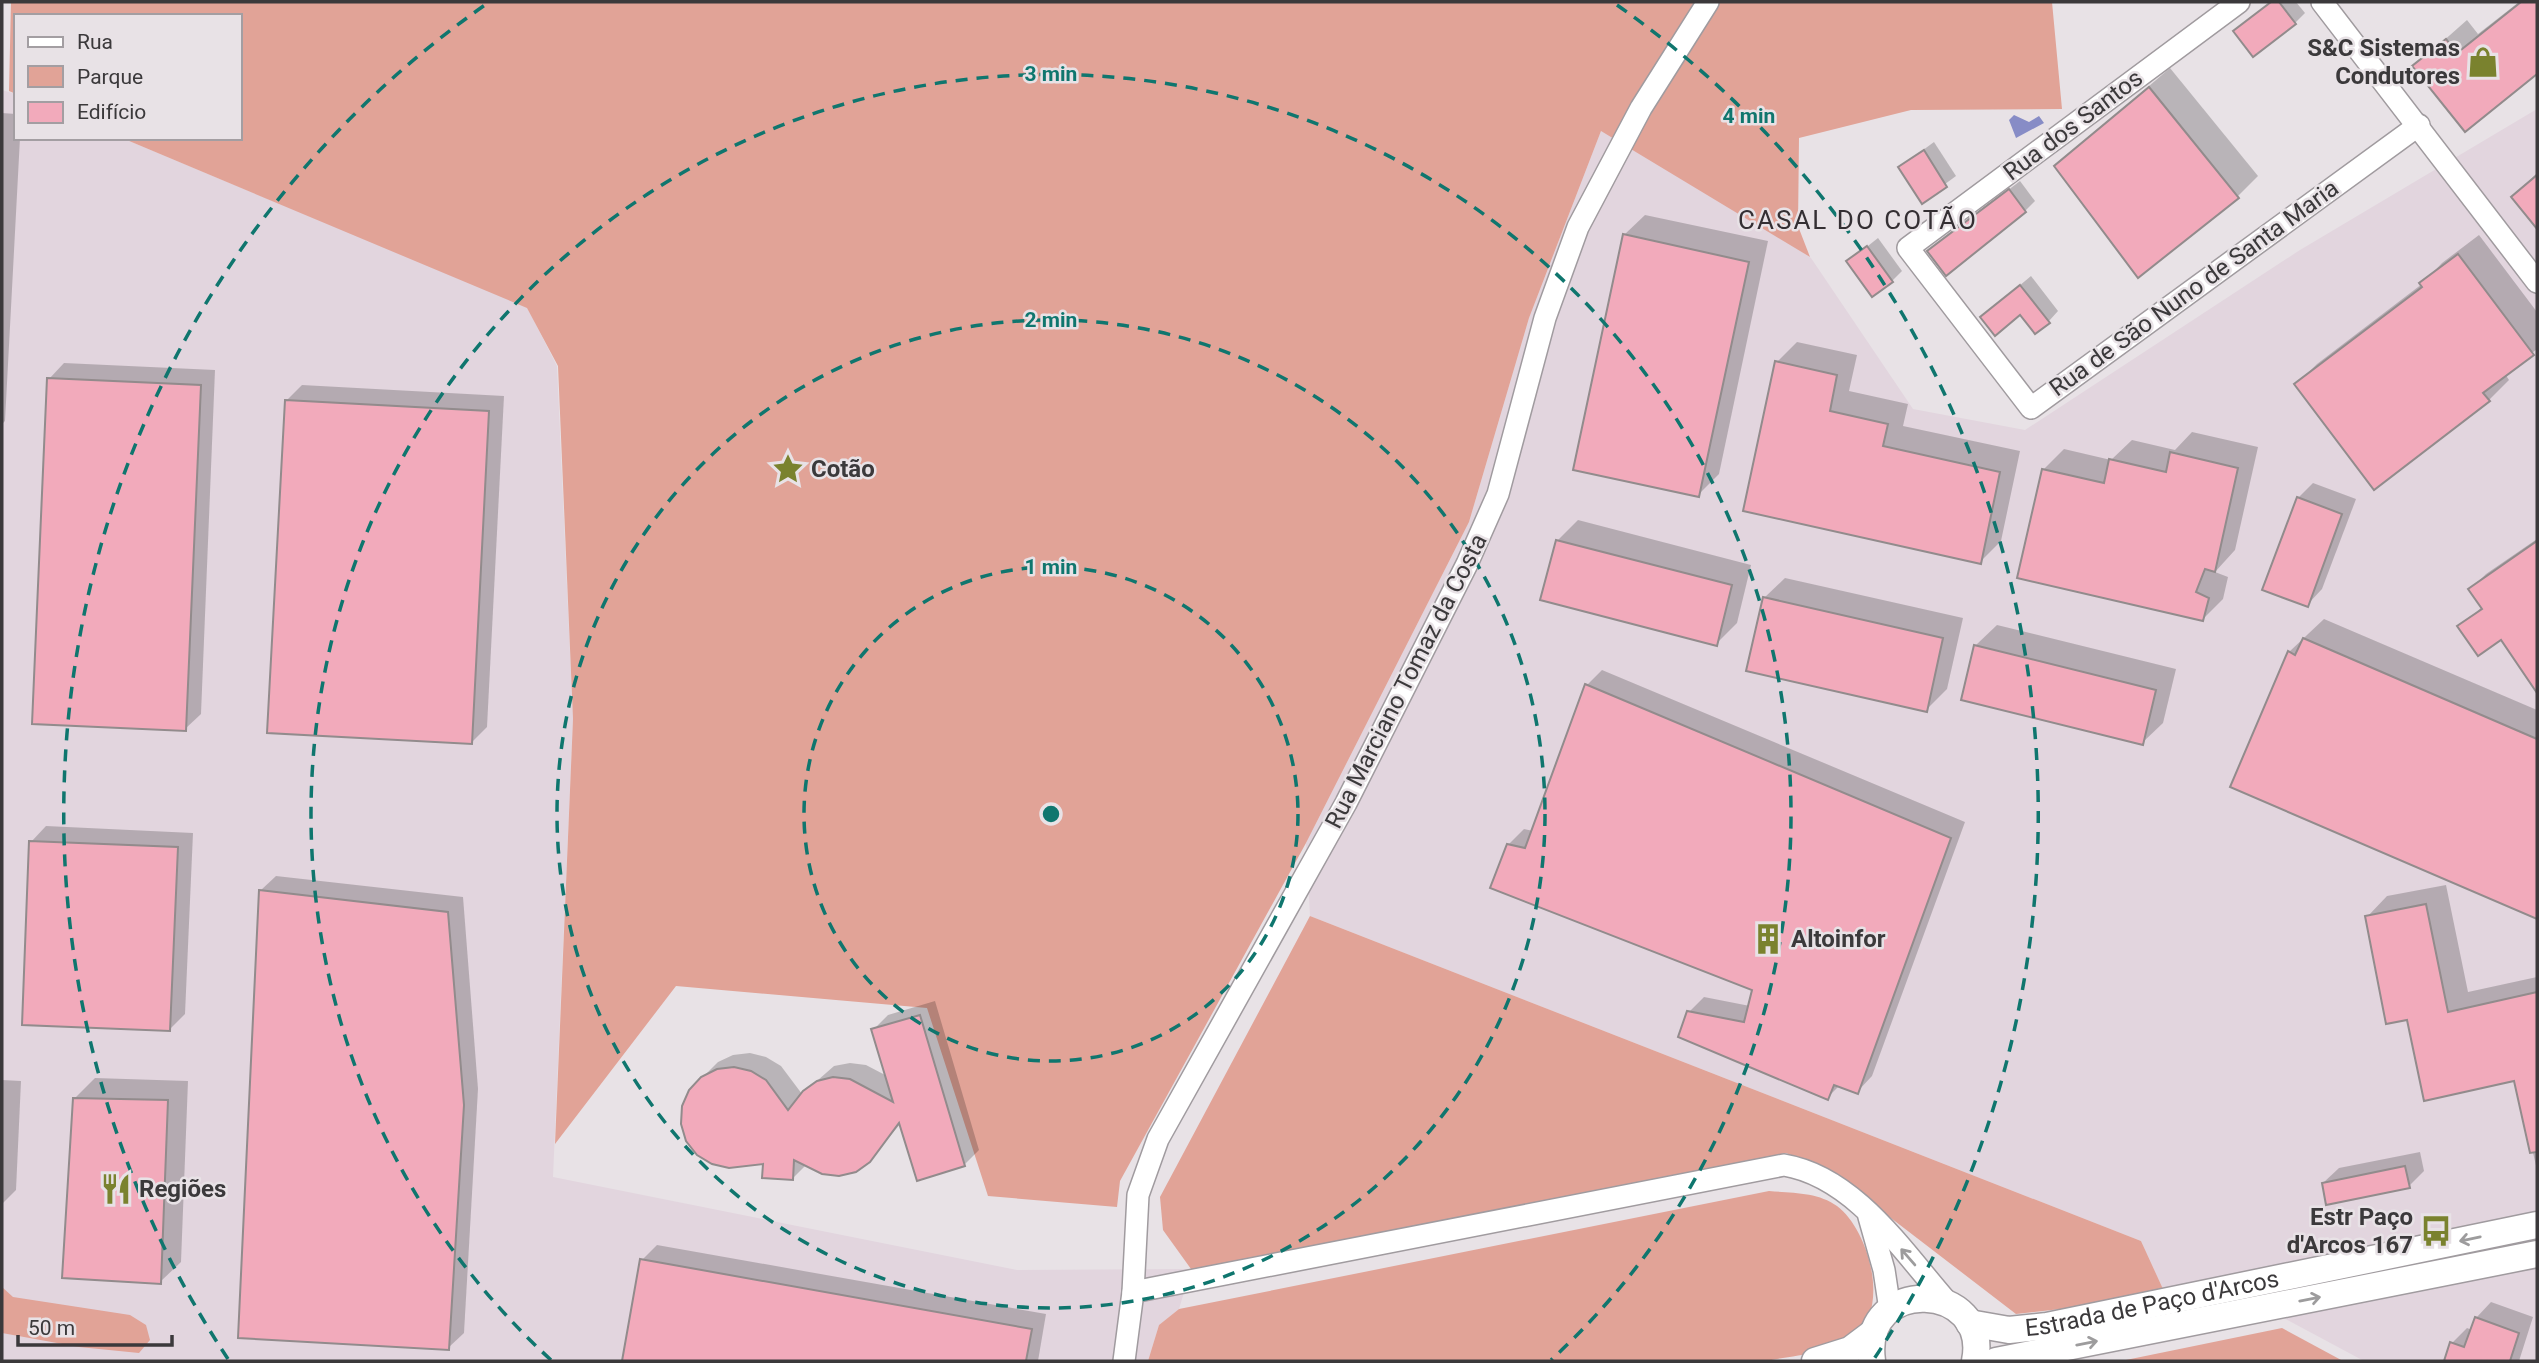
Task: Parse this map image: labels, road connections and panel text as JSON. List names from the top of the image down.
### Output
{
  "streets": {
    "main road": ["Estrada de Paço d'Arcos"],
    "street": ["Rua dos Santos", "Rua de São Nuno de Santa Maria", "Rua Marciano Tomaz da Costa"]
  },
  "crossings": [
    ["Rua dos Santos", "Rua de São Nuno de Santa Maria"]
  ],
  "districts": ["CASAL DO COTÃO"],
  "places": {
    "shop": ["S&C Sistemas Condutores"],
    "place": ["Cotão"],
    "building": ["Altoinfor"],
    "restaurant": ["Regiões"],
    "bus stop": ["Estr Paço d'Arcos 167"]
  },
  "legend": ["Rua", "Parque", "Edifício"],
  "scale_bar": "50 m",
  "rings": [
    "3 min",
    "4 min",
    "2 min",
    "1 min"
  ]
}
